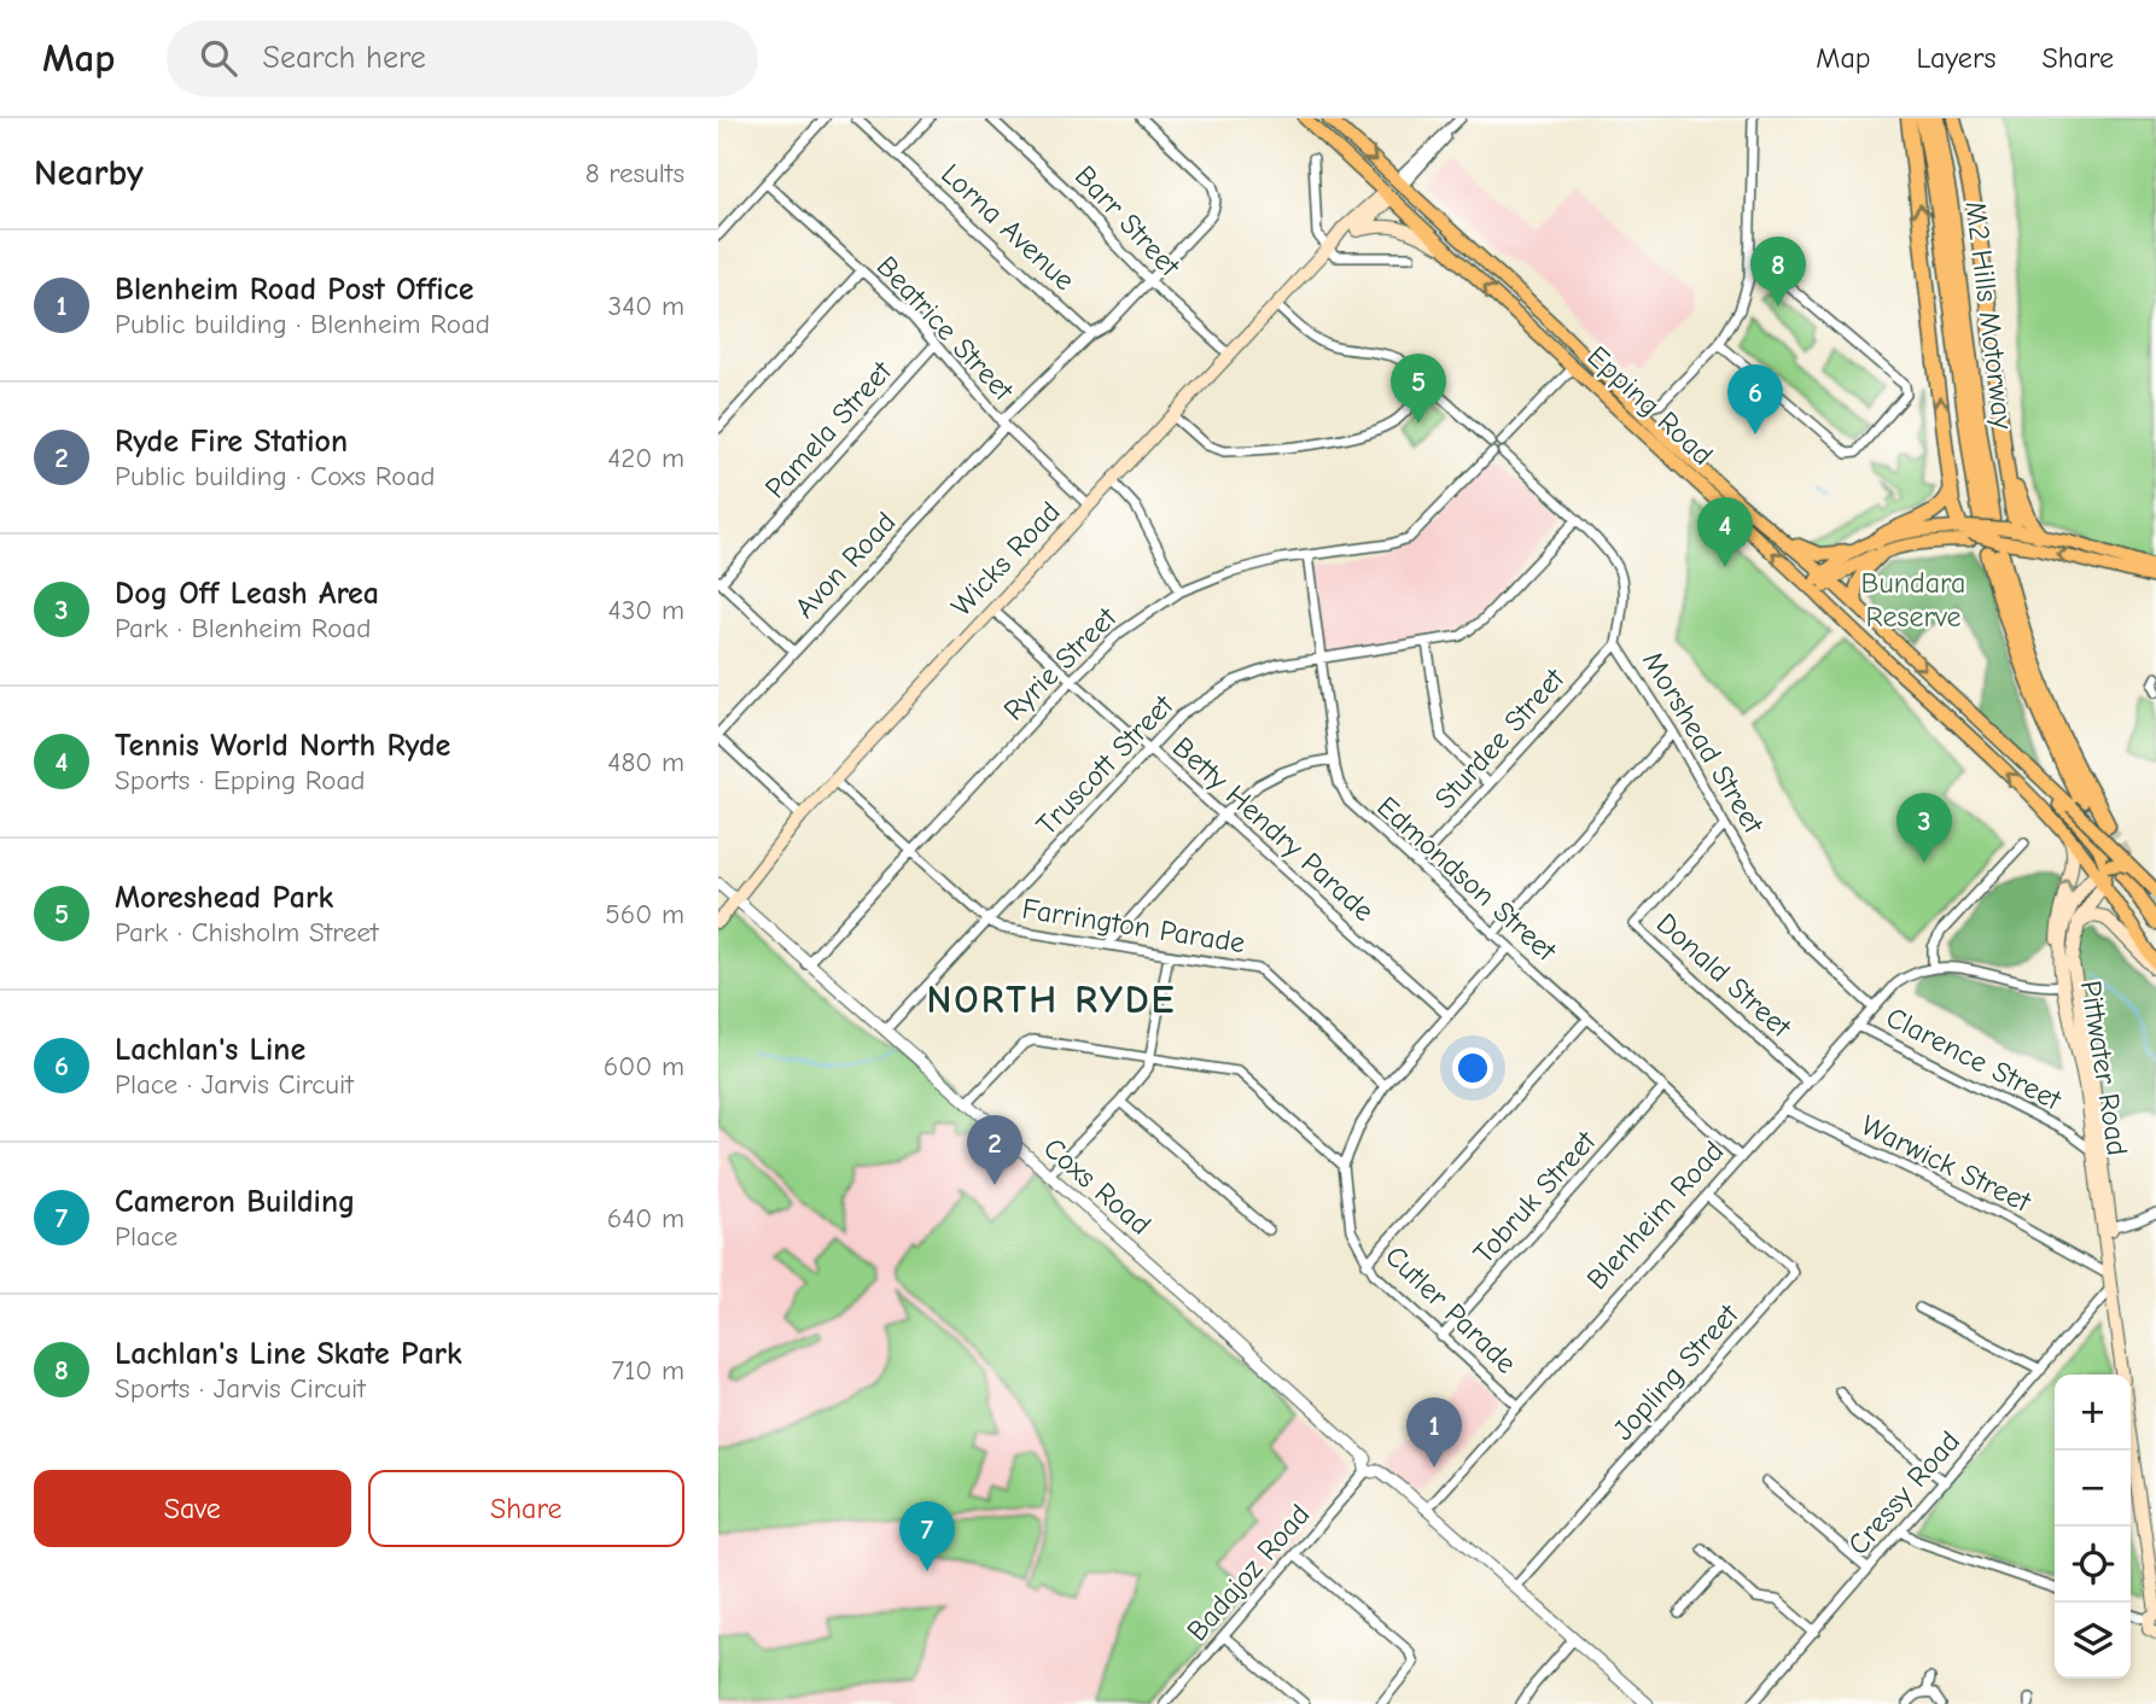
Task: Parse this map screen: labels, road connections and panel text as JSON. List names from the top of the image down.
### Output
{
  "streets": {
    "highway": ["M2 Hills Motorway"],
    "main road": ["Epping Road", "Wicks Road", "Pittwater Road"],
    "street": [
      "Barr Street",
      "Lorna Avenue",
      "Beatrice Street",
      "Pamela Street",
      "Avon Road",
      "Ryrie Street",
      "Sturdee Street",
      "Morshead Street",
      "Truscott Street",
      "Betty Hendry Parade",
      "Edmondson Street",
      "Farrington Parade",
      "Donald Street",
      "Clarence Street",
      "Warwick Street",
      "Coxs Road",
      "Tobruk Street",
      "Blenheim Road",
      "Cutler Parade",
      "Jopling Street",
      "Cressy Road",
      "Badajoz Road"
    ]
  },
  "crossings": [
    ["Barr Street", "Wicks Road"],
    ["Barr Street", "Avon Road"],
    ["Lorna Avenue", "Avon Road"],
    ["Beatrice Street", "Pamela Street"],
    ["Beatrice Street", "Wicks Road"],
    ["Beatrice Street", "Avon Road"],
    ["Epping Road", "Wicks Road"],
    ["Epping Road", "Pittwater Road"],
    ["Wicks Road", "Betty Hendry Parade"],
    ["Wicks Road", "Farrington Parade"],
    ["Wicks Road", "Coxs Road"],
    ["Ryrie Street", "Morshead Street"],
    ["Ryrie Street", "Betty Hendry Parade"],
    ["Ryrie Street", "Edmondson Street"],
    ["Ryrie Street", "Farrington Parade"],
    ["Ryrie Street", "Coxs Road"],
    ["Sturdee Street", "Morshead Street"],
    ["Sturdee Street", "Edmondson Street"],
    ["Morshead Street", "Truscott Street"],
    ["Morshead Street", "Donald Street"],
    ["Morshead Street", "Blenheim Road"],
    ["Truscott Street", "Betty Hendry Parade"],
    ["Truscott Street", "Edmondson Street"],
    ["Truscott Street", "Farrington Parade"],
    ["Truscott Street", "Coxs Road"],
    ["Betty Hendry Parade", "Cutler Parade"],
    ["Edmondson Street", "Tobruk Street"],
    ["Edmondson Street", "Blenheim Road"],
    ["Edmondson Street", "Cutler Parade"],
    ["Farrington Parade", "Cutler Parade"],
    ["Donald Street", "Blenheim Road"],
    ["Clarence Street", "Pittwater Road"],
    ["Clarence Street", "Blenheim Road"],
    ["Pittwater Road", "Warwick Street"],
    ["Pittwater Road", "Blenheim Road"],
    ["Pittwater Road", "Cressy Road"],
    ["Warwick Street", "Blenheim Road"],
    ["Coxs Road", "Badajoz Road"],
    ["Tobruk Street", "Cutler Parade"],
    ["Blenheim Road", "Cutler Parade"],
    ["Blenheim Road", "Jopling Street"]
  ],
  "districts": ["NORTH RYDE"],
  "parks": ["Bundara Reserve"],
  "page": {
    "header": "Map",
    "search": "Search here",
    "nav": ["Map", "Layers", "Share"],
    "heading": ["Nearby", "8 results"],
    "list": [
      {
        "mark": "1",
        "name": "Blenheim Road Post Office",
        "note": "Public building · Blenheim Road",
        "value": "340 m"
      },
      {
        "mark": "2",
        "name": "Ryde Fire Station",
        "note": "Public building · Coxs Road",
        "value": "420 m"
      },
      {
        "mark": "3",
        "name": "Dog Off Leash Area",
        "note": "Park · Blenheim Road",
        "value": "430 m"
      },
      {
        "mark": "4",
        "name": "Tennis World North Ryde",
        "note": "Sports · Epping Road",
        "value": "480 m"
      },
      {
        "mark": "5",
        "name": "Moreshead Park",
        "note": "Park · Chisholm Street",
        "value": "560 m"
      },
      {
        "mark": "6",
        "name": "Lachlan's Line",
        "note": "Place · Jarvis Circuit",
        "value": "600 m"
      },
      {
        "mark": "7",
        "name": "Cameron Building",
        "note": "Place",
        "value": "640 m"
      },
      {
        "mark": "8",
        "name": "Lachlan's Line Skate Park",
        "note": "Sports · Jarvis Circuit",
        "value": "710 m"
      }
    ],
    "pins": [
      "8",
      "5",
      "6",
      "4",
      "3",
      "2",
      "1",
      "7"
    ],
    "map_buttons": ["+", "−"],
    "buttons": ["Save", "Share"]
  }
}
